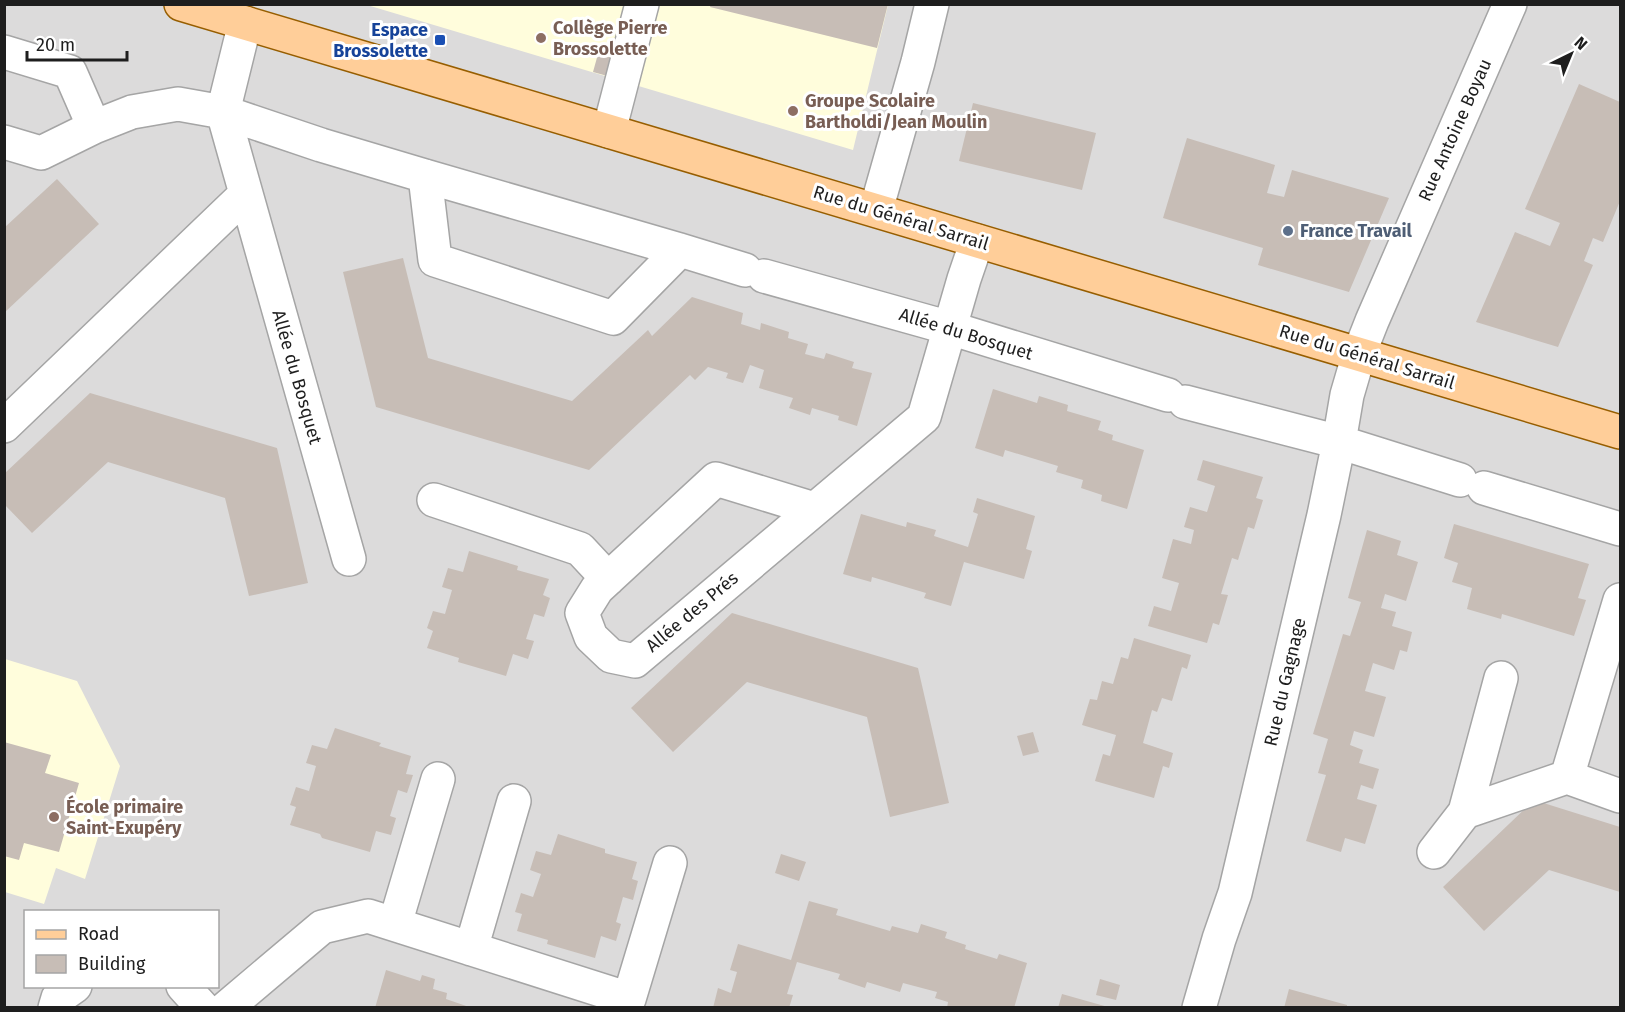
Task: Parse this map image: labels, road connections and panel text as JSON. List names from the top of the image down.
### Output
{
  "streets": {
    "main road": ["Rue du Général Sarrail"],
    "street": [
      "Rue Antoine Boyau",
      "Allée du Bosquet",
      "Allée des Prés",
      "Rue du Gagnage"
    ]
  },
  "crossings": [
    ["Rue Antoine Boyau", "Rue du Général Sarrail"],
    ["Rue Antoine Boyau", "Rue du Gagnage"],
    ["Rue du Général Sarrail", "Allée du Bosquet"],
    ["Rue du Général Sarrail", "Allée des Prés"],
    ["Rue du Général Sarrail", "Rue du Gagnage"],
    ["Allée du Bosquet", "Allée des Prés"],
    ["Allée du Bosquet", "Rue du Gagnage"]
  ],
  "places": {
    "other": [
      "Collège Pierre Brossolette",
      "Groupe Scolaire Bartholdi/Jean Moulin",
      "France Travail",
      "École primaire Saint-Exupéry"
    ],
    "transit": ["Espace Brossolette"]
  },
  "legend": ["Road", "Building"],
  "scale_bar": "20 m",
  "north": "top right"
}
